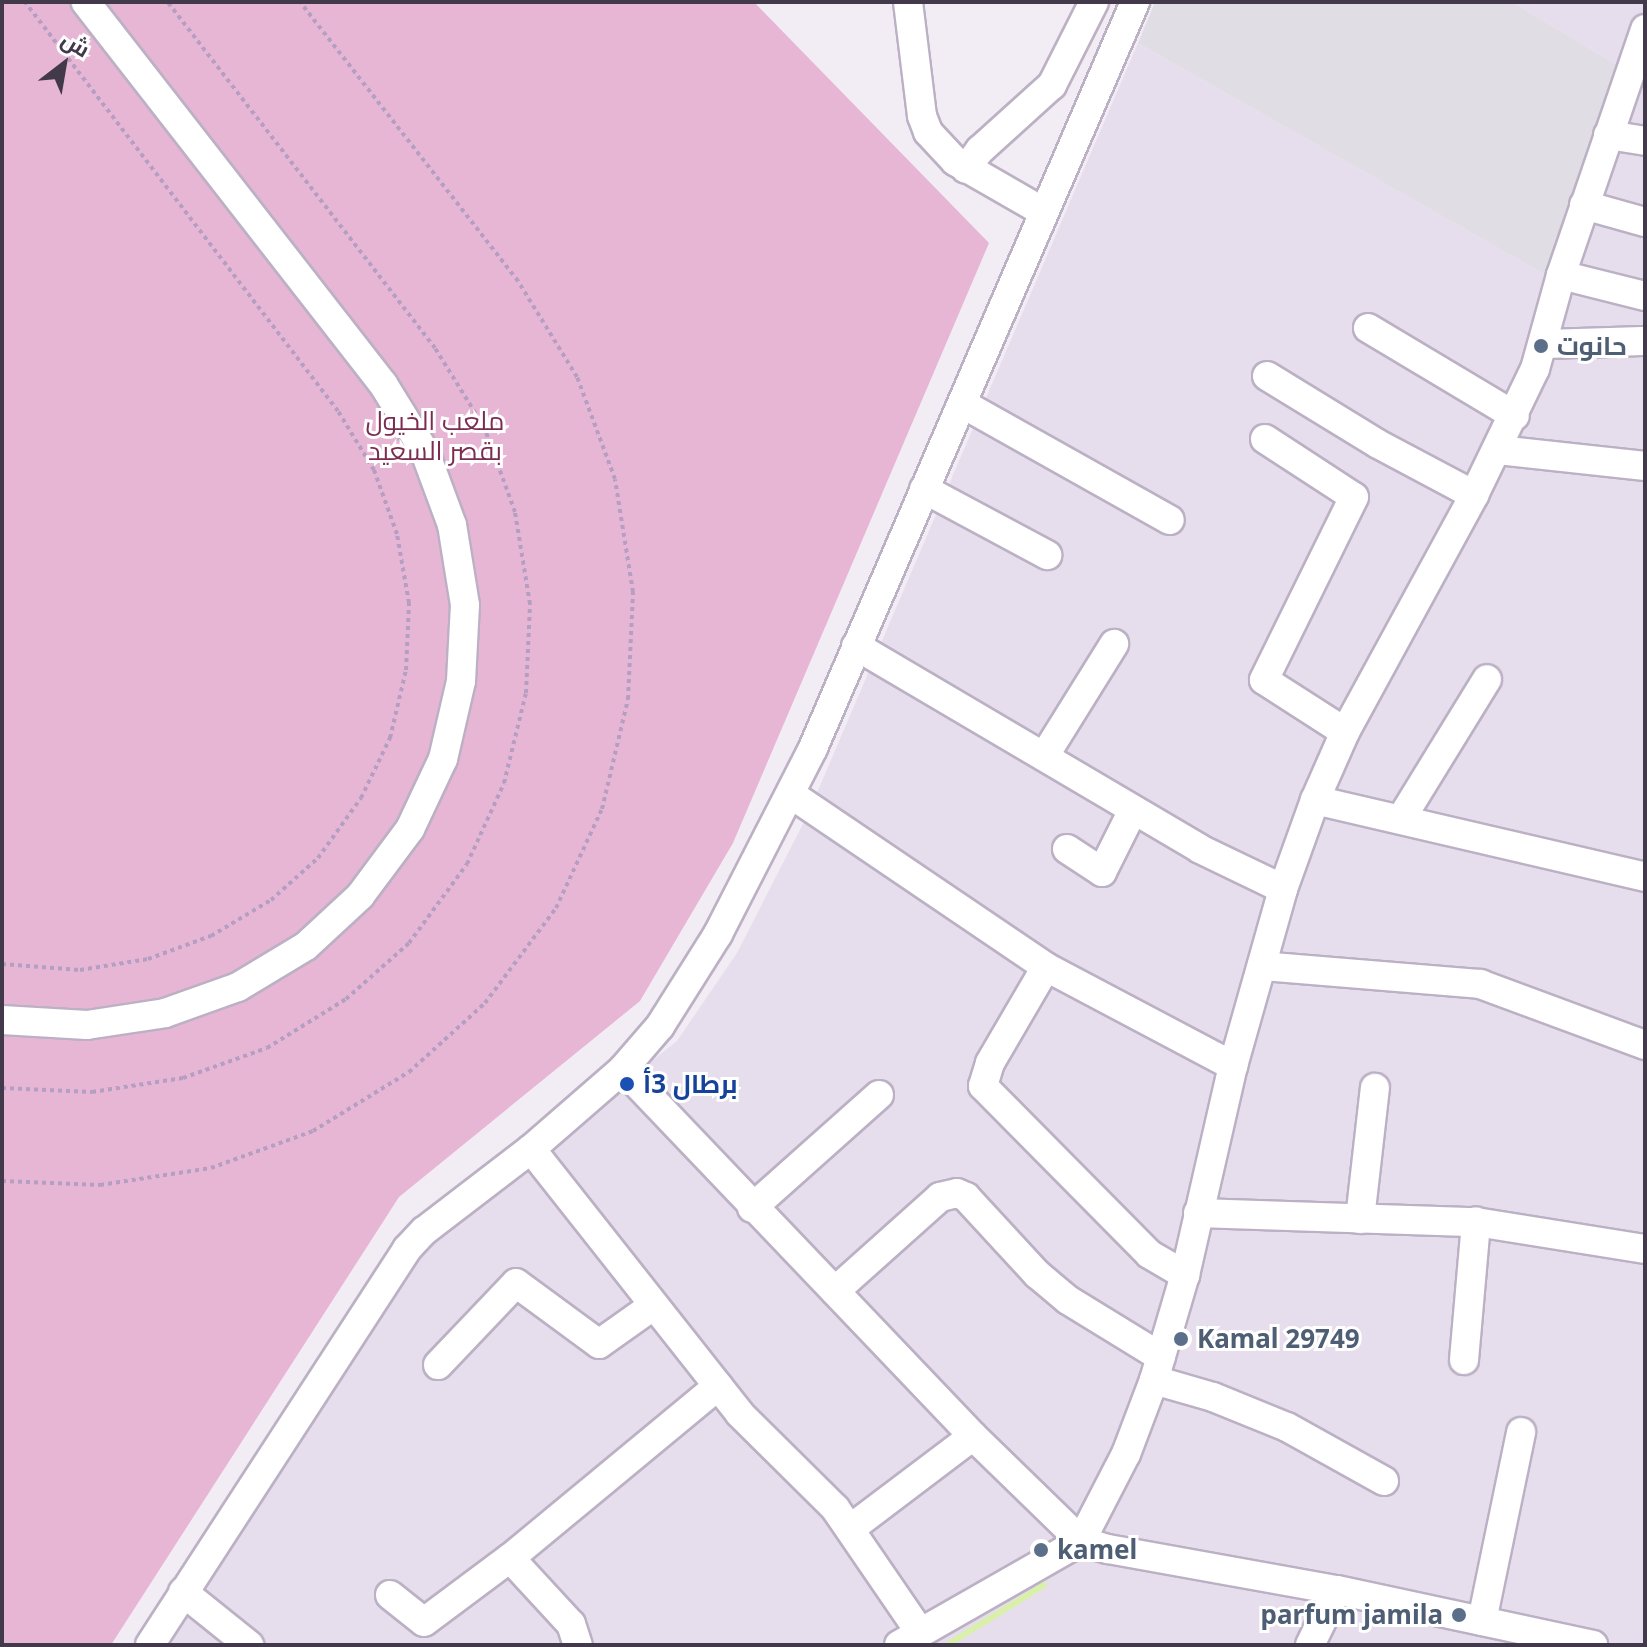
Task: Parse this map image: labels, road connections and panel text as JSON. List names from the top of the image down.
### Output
{
  "parks": ["ملعب الخيول بقصر السعيد"],
  "places": [
    "حانوت",
    "برطال 3أ",
    "Kamal 29749",
    "kamel",
    "parfum jamila"
  ],
  "north": "top right"
}
